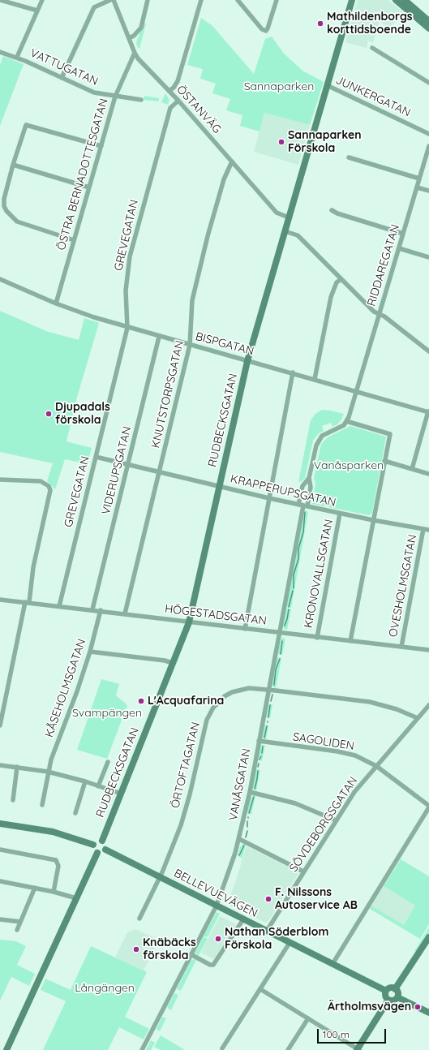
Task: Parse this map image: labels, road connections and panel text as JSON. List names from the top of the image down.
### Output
{
  "streets": {
    "street": [
      "VATTUGATAN",
      "JUNKERGATAN",
      "ÖSTANVÄG",
      "ÖSTRA BERNADOTTESGATAN",
      "GREVEGATAN",
      "RIDDAREGATAN",
      "BISPGATAN",
      "KNUTSTORPSGATAN",
      "RUDBECKSGATAN",
      "VIDERUPSGATAN",
      "KRAPPERUPSGATAN",
      "KRONOVALLSGATAN",
      "OVESHOLMSGATAN",
      "HÖGESTADSGATAN",
      "KÅSEHOLMSGATAN",
      "SAGOLIDEN",
      "ÖRTOFTAGATAN",
      "VANÅSGATAN",
      "SÖVDEBORGSGATAN",
      "BELLEVUEVÄGEN"
    ]
  },
  "crossings": [
    ["VATTUGATAN", "ÖSTRA BERNADOTTESGATAN"],
    ["JUNKERGATAN", "RUDBECKSGATAN"],
    ["ÖSTANVÄG", "ÖSTRA BERNADOTTESGATAN"],
    ["ÖSTANVÄG", "GREVEGATAN"],
    ["ÖSTANVÄG", "KNUTSTORPSGATAN"],
    ["ÖSTANVÄG", "RUDBECKSGATAN"],
    ["ÖSTRA BERNADOTTESGATAN", "BISPGATAN"],
    ["GREVEGATAN", "BISPGATAN"],
    ["GREVEGATAN", "KRAPPERUPSGATAN"],
    ["GREVEGATAN", "HÖGESTADSGATAN"],
    ["RIDDAREGATAN", "BISPGATAN"],
    ["BISPGATAN", "KNUTSTORPSGATAN"],
    ["BISPGATAN", "RUDBECKSGATAN"],
    ["BISPGATAN", "VIDERUPSGATAN"],
    ["KNUTSTORPSGATAN", "KRAPPERUPSGATAN"],
    ["KNUTSTORPSGATAN", "HÖGESTADSGATAN"],
    ["RUDBECKSGATAN", "KRAPPERUPSGATAN"],
    ["RUDBECKSGATAN", "HÖGESTADSGATAN"],
    ["RUDBECKSGATAN", "BELLEVUEVÄGEN"],
    ["VIDERUPSGATAN", "KRAPPERUPSGATAN"],
    ["VIDERUPSGATAN", "HÖGESTADSGATAN"],
    ["KRAPPERUPSGATAN", "KRONOVALLSGATAN"],
    ["KRAPPERUPSGATAN", "OVESHOLMSGATAN"],
    ["KRAPPERUPSGATAN", "VANÅSGATAN"],
    ["KRONOVALLSGATAN", "HÖGESTADSGATAN"],
    ["OVESHOLMSGATAN", "HÖGESTADSGATAN"],
    ["HÖGESTADSGATAN", "KÅSEHOLMSGATAN"],
    ["HÖGESTADSGATAN", "VANÅSGATAN"],
    ["SAGOLIDEN", "VANÅSGATAN"],
    ["SAGOLIDEN", "SÖVDEBORGSGATAN"],
    ["ÖRTOFTAGATAN", "VANÅSGATAN"],
    ["ÖRTOFTAGATAN", "SÖVDEBORGSGATAN"],
    ["ÖRTOFTAGATAN", "BELLEVUEVÄGEN"],
    ["VANÅSGATAN", "BELLEVUEVÄGEN"],
    ["SÖVDEBORGSGATAN", "BELLEVUEVÄGEN"]
  ],
  "parks": [
    "Sannaparken",
    "Vanåsparken",
    "Svampängen",
    "Långängen"
  ],
  "places": [
    "Mathildenborgs korttidsboende",
    "Sannaparken Förskola",
    "Djupadals förskola",
    "L'Acquafarina",
    "F. Nilssons Autoservice AB",
    "Nathan Söderblom Förskola",
    "Knäbäcks förskola",
    "Ärtholmsvägen"
  ],
  "scale_bar": "100 m"
}
